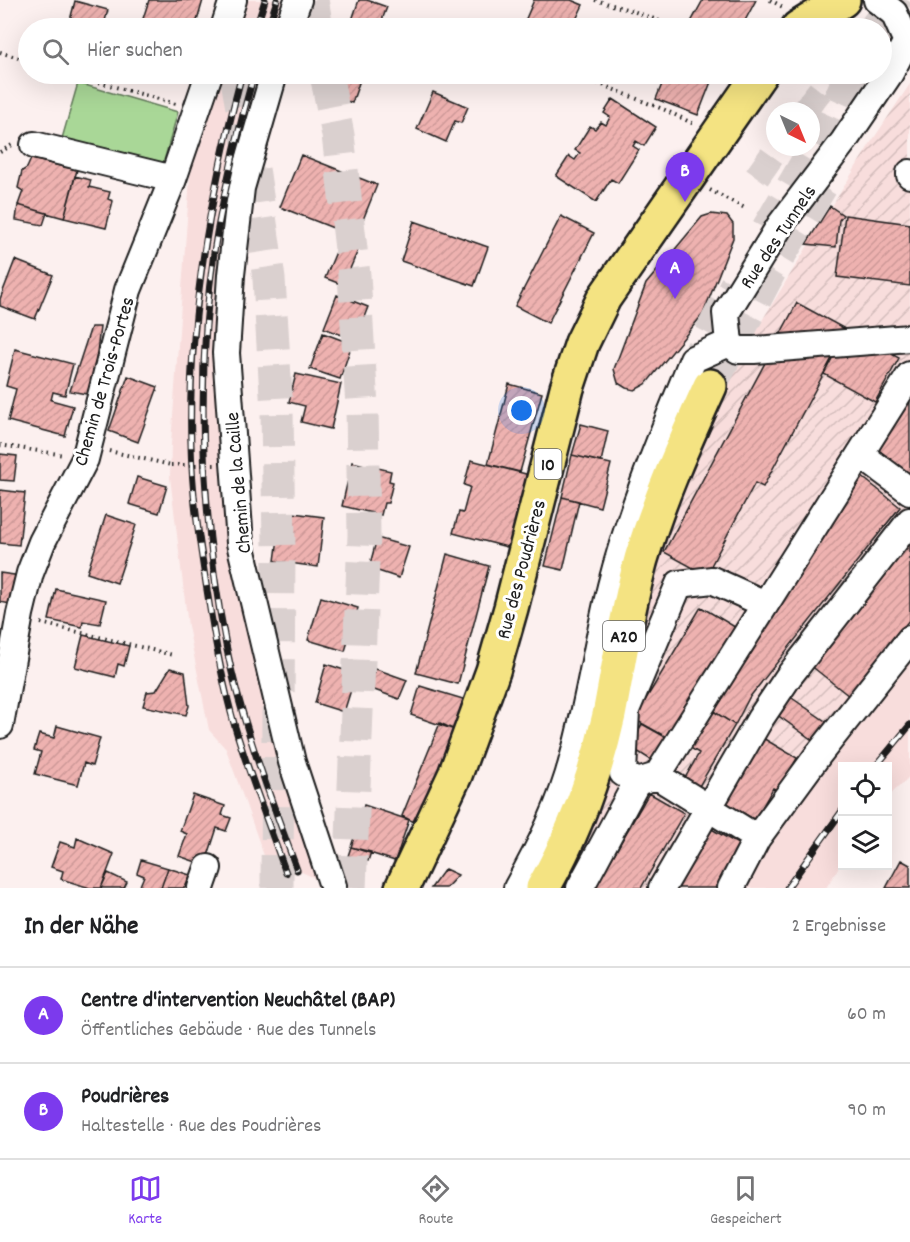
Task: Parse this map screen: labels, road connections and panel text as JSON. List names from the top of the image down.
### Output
{
  "streets": {
    "main road": ["10", "Rue des Poudrières", "A20"],
    "street": ["Rue des Tunnels", "Chemin de Trois-Portes", "Chemin de la Caille"]
  },
  "north": "bottom right",
  "page": {
    "search": "Hier suchen",
    "pins": ["B", "A"],
    "heading": ["In der Nähe", "2 Ergebnisse"],
    "list": [
      {
        "mark": "A",
        "name": "Centre d'intervention Neuchâtel (BAP)",
        "note": "Öffentliches Gebäude · Rue des Tunnels",
        "value": "60 m"
      },
      {
        "mark": "B",
        "name": "Poudrières",
        "note": "Haltestelle · Rue des Poudrières",
        "value": "90 m"
      }
    ],
    "nav": ["Karte", "Route", "Gespeichert"]
  }
}
